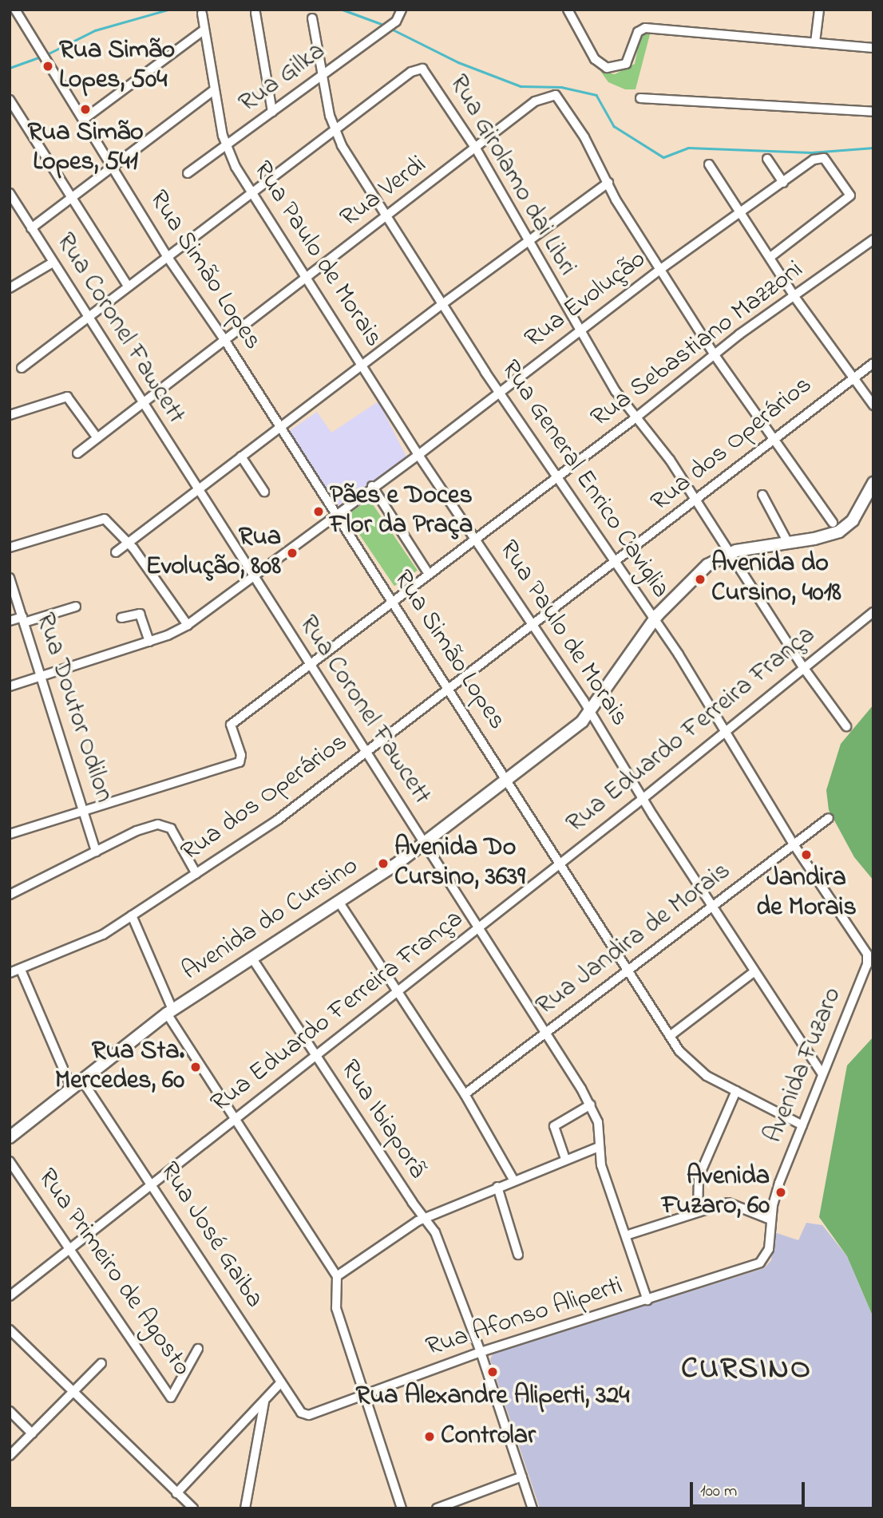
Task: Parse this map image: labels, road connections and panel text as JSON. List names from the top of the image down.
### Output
{
  "streets": {
    "main road": ["Avenida do Cursino"],
    "street": [
      "Rua Gilka",
      "Rua Girolamo dai Libri",
      "Rua Verdi",
      "Rua Paulo de Morais",
      "Rua Simão Lopes",
      "Rua Evolução",
      "Rua Coronel Fawcett",
      "Rua Sebastiano Mazzoni",
      "Rua dos Operários",
      "Rua General Enrico Caviglia",
      "Rua Doutor Odilon",
      "Rua Eduardo Ferreira França",
      "Rua Jandira de Morais",
      "Avenida Fuzaro",
      "Rua Ibiaporã",
      "Rua José Gaiba",
      "Rua Primeiro de Agosto",
      "Rua Afonso Aliperti"
    ]
  },
  "crossings": [
    ["Rua Gilka", "Rua Paulo de Morais"],
    ["Rua Gilka", "Rua General Enrico Caviglia"],
    ["Rua Girolamo dai Libri", "Rua Verdi"],
    ["Rua Girolamo dai Libri", "Rua Evolução"],
    ["Rua Girolamo dai Libri", "Rua Sebastiano Mazzoni"],
    ["Rua Girolamo dai Libri", "Rua dos Operários"],
    ["Rua Girolamo dai Libri", "Rua General Enrico Caviglia"],
    ["Rua Girolamo dai Libri", "Rua Eduardo Ferreira França"],
    ["Rua Girolamo dai Libri", "Avenida do Cursino"],
    ["Rua Verdi", "Rua Paulo de Morais"],
    ["Rua Verdi", "Rua Simão Lopes"],
    ["Rua Verdi", "Rua Coronel Fawcett"],
    ["Rua Verdi", "Rua General Enrico Caviglia"],
    ["Rua Paulo de Morais", "Rua Evolução"],
    ["Rua Paulo de Morais", "Rua Sebastiano Mazzoni"],
    ["Rua Paulo de Morais", "Rua dos Operários"],
    ["Rua Paulo de Morais", "Rua Eduardo Ferreira França"],
    ["Rua Paulo de Morais", "Avenida do Cursino"],
    ["Rua Paulo de Morais", "Rua Jandira de Morais"],
    ["Rua Paulo de Morais", "Avenida Fuzaro"],
    ["Rua Simão Lopes", "Rua Evolução"],
    ["Rua Simão Lopes", "Rua Sebastiano Mazzoni"],
    ["Rua Simão Lopes", "Rua dos Operários"],
    ["Rua Simão Lopes", "Rua Eduardo Ferreira França"],
    ["Rua Simão Lopes", "Avenida do Cursino"],
    ["Rua Simão Lopes", "Rua Jandira de Morais"],
    ["Rua Simão Lopes", "Avenida Fuzaro"],
    ["Rua Evolução", "Rua Coronel Fawcett"],
    ["Rua Evolução", "Rua General Enrico Caviglia"],
    ["Rua Evolução", "Rua Doutor Odilon"],
    ["Rua Coronel Fawcett", "Rua Sebastiano Mazzoni"],
    ["Rua Coronel Fawcett", "Rua dos Operários"],
    ["Rua Coronel Fawcett", "Rua Eduardo Ferreira França"],
    ["Rua Coronel Fawcett", "Avenida do Cursino"],
    ["Rua Coronel Fawcett", "Rua Jandira de Morais"],
    ["Rua Coronel Fawcett", "Rua Afonso Aliperti"],
    ["Rua Sebastiano Mazzoni", "Rua General Enrico Caviglia"],
    ["Rua Sebastiano Mazzoni", "Rua Doutor Odilon"],
    ["Rua dos Operários", "Rua General Enrico Caviglia"],
    ["Rua General Enrico Caviglia", "Rua Eduardo Ferreira França"],
    ["Rua General Enrico Caviglia", "Avenida do Cursino"],
    ["Rua General Enrico Caviglia", "Rua Jandira de Morais"],
    ["Rua General Enrico Caviglia", "Avenida Fuzaro"],
    ["Rua Eduardo Ferreira França", "Rua Ibiaporã"],
    ["Rua Eduardo Ferreira França", "Rua José Gaiba"],
    ["Rua Eduardo Ferreira França", "Rua Primeiro de Agosto"],
    ["Avenida do Cursino", "Rua Ibiaporã"],
    ["Avenida do Cursino", "Rua José Gaiba"],
    ["Avenida Fuzaro", "Rua Afonso Aliperti"],
    ["Rua Ibiaporã", "Rua Afonso Aliperti"],
    ["Rua José Gaiba", "Rua Afonso Aliperti"]
  ],
  "districts": ["CURSINO"],
  "places": [
    "Rua Simão Lopes, 504",
    "Rua Simão Lopes, 541",
    "Pães e Doces Flor da Praça",
    "Rua Evolução, 808",
    "Avenida do Cursino, 4018",
    "Jandira de Morais",
    "Avenida Do Cursino, 3639",
    "Rua Sta. Mercedes, 60",
    "Avenida Fuzaro, 60",
    "Rua Alexandre Aliperti, 324",
    "Controlar"
  ],
  "scale_bar": "100 m"
}
